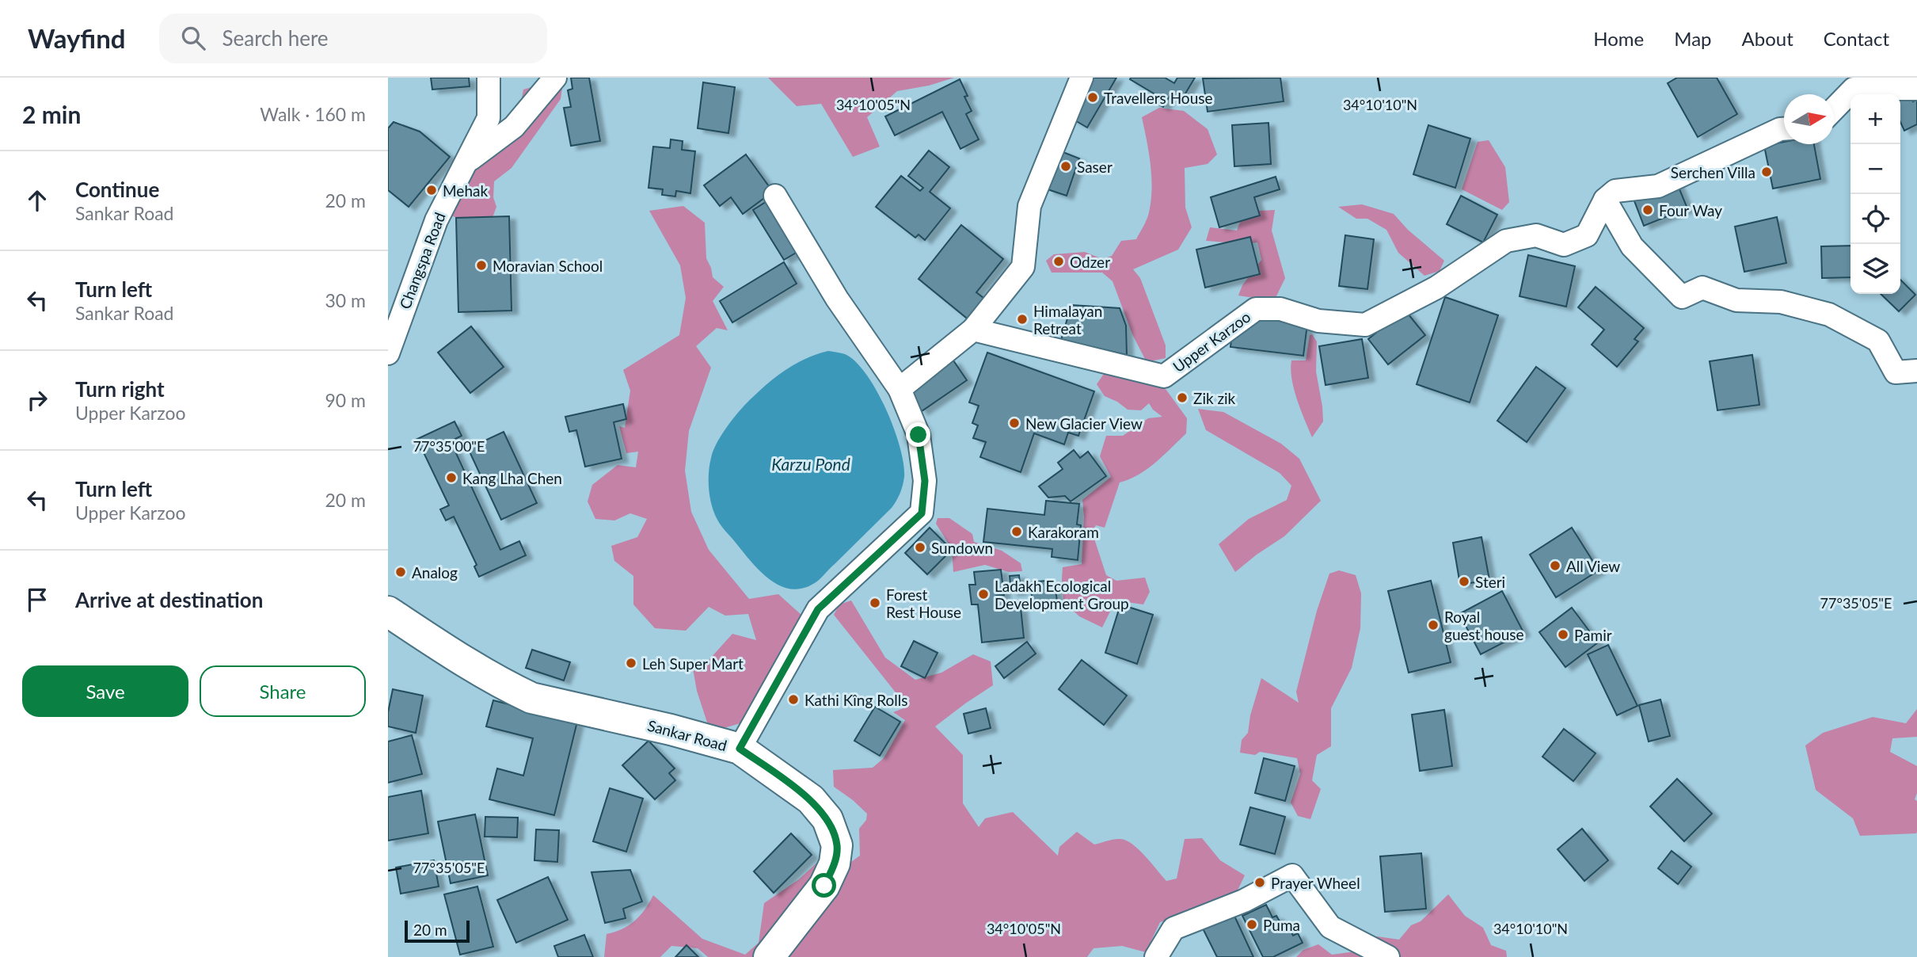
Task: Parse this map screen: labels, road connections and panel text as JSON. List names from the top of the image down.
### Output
{
  "streets": {
    "main road": ["Sankar Road"],
    "street": ["Changspa Road", "Upper Karzoo"]
  },
  "water": ["Karzu Pond"],
  "places": [
    "Travellers House",
    "Saser",
    "Serchen Villa",
    "Mehak",
    "Four Way",
    "Odzer",
    "Moravian School",
    "Himalayan Retreat",
    "Zik zik",
    "New Glacier View",
    "Kang Lha Chen",
    "Karakoram",
    "Sundown",
    "All View",
    "Analog",
    "Steri",
    "Ladakh Ecological Development Group",
    "Forest Rest House",
    "Royal guest house",
    "Pamir",
    "Leh Super Mart",
    "Kathi Kîng Rolls",
    "Prayer Wheel",
    "Puma"
  ],
  "scale_bar": "20 m",
  "north": "right",
  "page": {
    "header": "Wayfind",
    "search": "Search here",
    "nav": [
      "Home",
      "Map",
      "About",
      "Contact"
    ],
    "heading": ["2 min", "Walk · 160 m"],
    "map_buttons": ["+", "−"],
    "list": [
      ["Continue", "Sankar Road", "20 m"],
      ["Turn left", "Sankar Road", "30 m"],
      ["Turn right", "Upper Karzoo", "90 m"],
      ["Turn left", "Upper Karzoo", "20 m"],
      "Arrive at destination"
    ],
    "buttons": ["Save", "Share"],
    "scale": "20 m"
  },
  "coordinates": [
    "34°10'05\"N",
    "34°10'10\"N",
    "77°35'00\"E",
    "77°35'05\"E"
  ]
}
